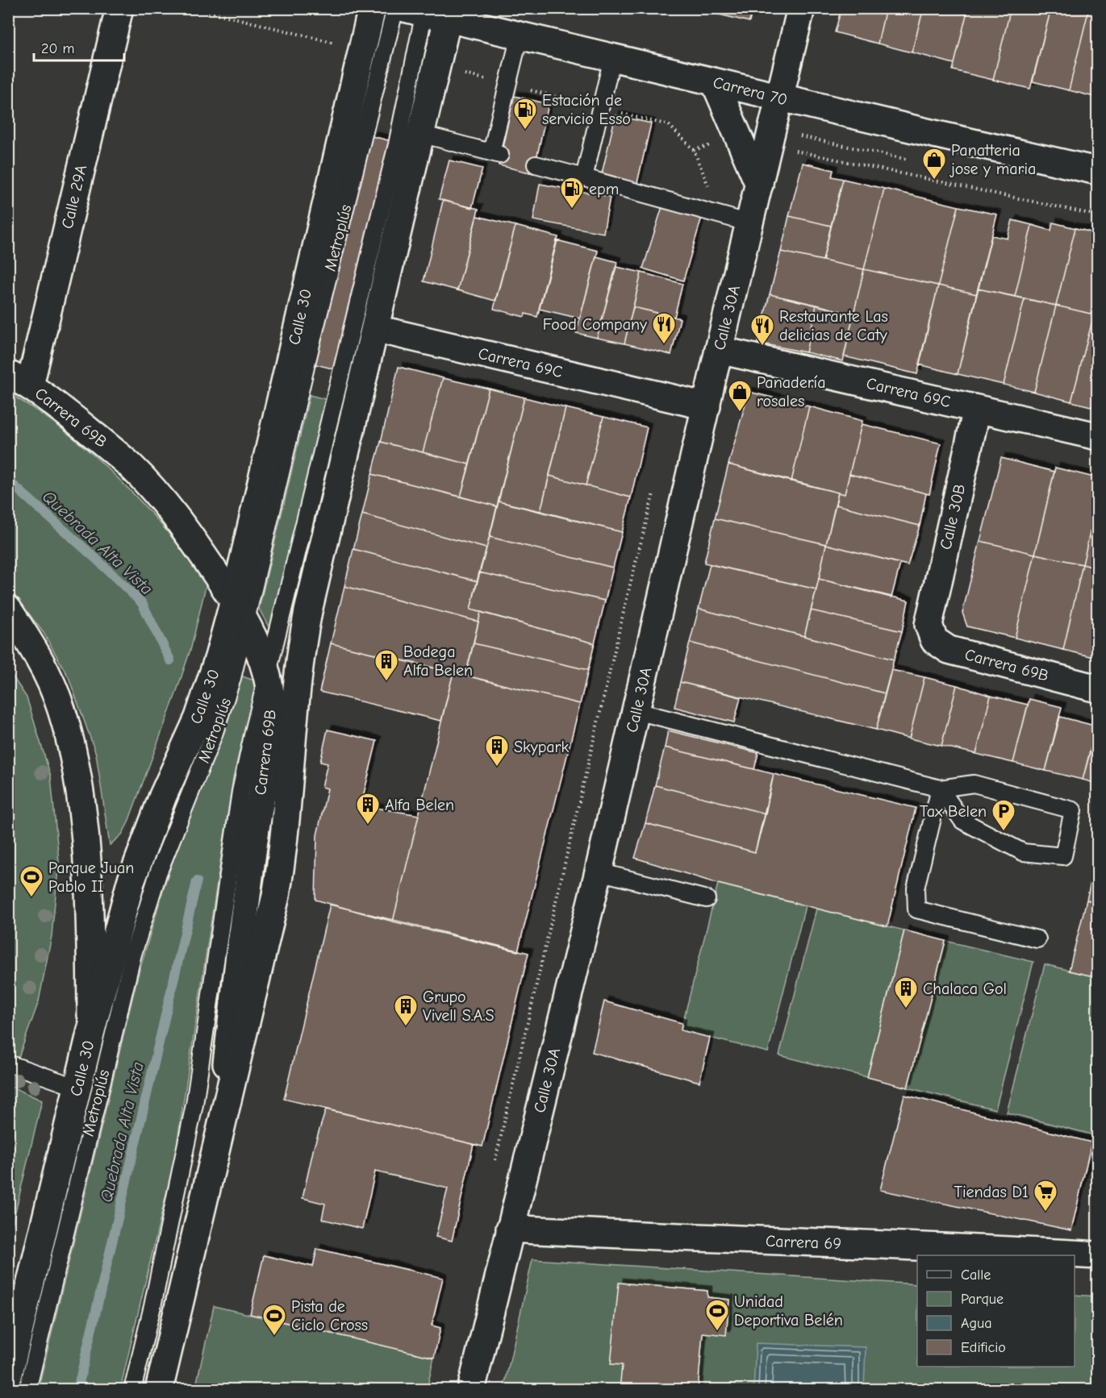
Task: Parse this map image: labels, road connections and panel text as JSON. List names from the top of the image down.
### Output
{
  "streets": {
    "street": [
      "Carrera 70",
      "Calle 29A",
      "Calle 30",
      "Calle 30A",
      "Carrera 69C",
      "Carrera 69B",
      "Calle 30B",
      "Carrera 69"
    ],
    "lane": ["Metroplús"]
  },
  "crossings": [
    ["Carrera 70", "Calle 30A"],
    ["Calle 29A", "Carrera 69B"],
    ["Metroplús", "Calle 30"],
    ["Metroplús", "Carrera 69B"],
    ["Calle 30", "Carrera 69B"],
    ["Calle 30A", "Carrera 69C"],
    ["Calle 30A", "Carrera 69"],
    ["Carrera 69C", "Calle 30B"],
    ["Carrera 69B", "Calle 30B"]
  ],
  "water": ["Quebrada Alta Vista"],
  "places": {
    "fuel station": ["Estación de servicio Esso", "epm"],
    "shop": ["Panatteria jose y maria", "Panadería rosales"],
    "restaurant": ["Food Company", "Restaurante Las delicias de Caty"],
    "building": [
      "Bodega Alfa Belen",
      "Skypark",
      "Alfa Belen",
      "Chalaca Gol",
      "Grupo Vivell S.A.S"
    ],
    "parking": ["Tax Belen"],
    "sports": ["Parque Juan Pablo II", "Unidad Deportiva Belén", "Pista de Ciclo Cross"],
    "supermarket": ["Tiendas D1"]
  },
  "legend": [
    "Calle",
    "Parque",
    "Agua",
    "Edificio"
  ],
  "scale_bar": "20 m"
}
